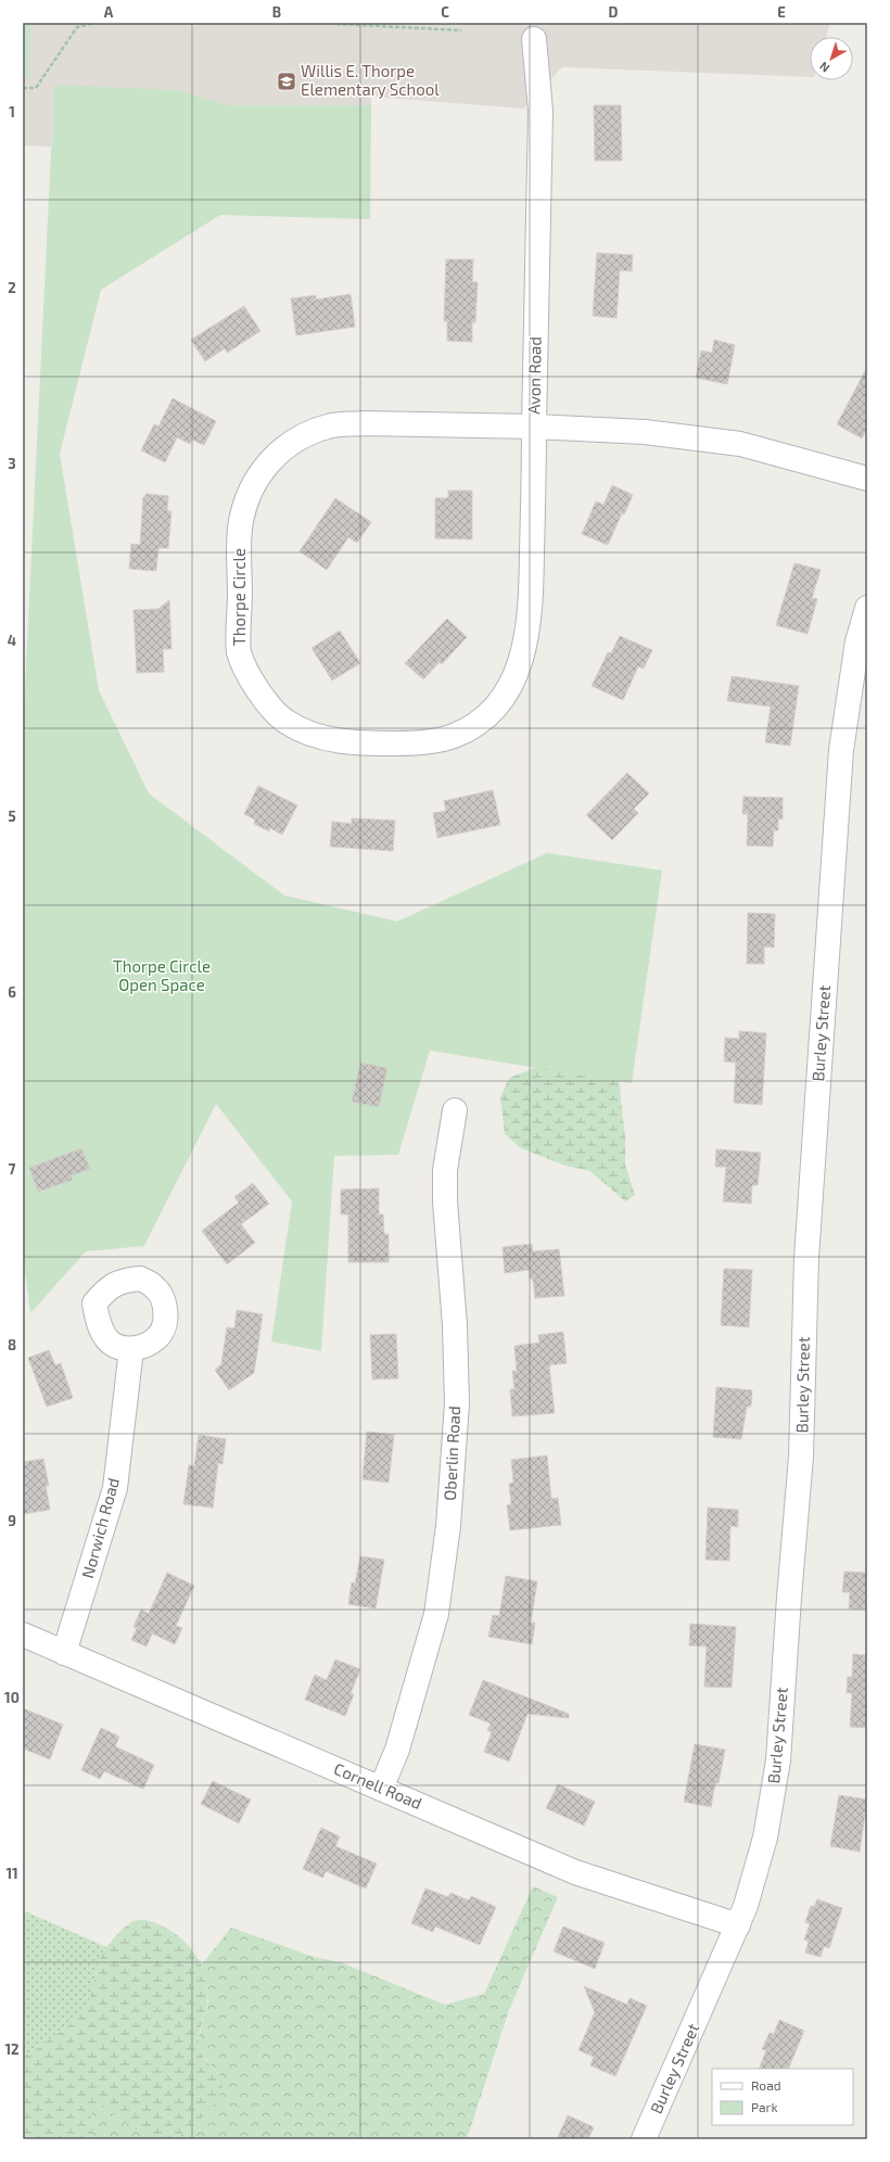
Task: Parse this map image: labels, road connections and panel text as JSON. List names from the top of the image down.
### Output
{
  "streets": {
    "street": [
      "Avon Road",
      "Thorpe Circle",
      "Burley Street",
      "Oberlin Road",
      "Norwich Road",
      "Cornell Road"
    ]
  },
  "crossings": [
    ["Avon Road", "Thorpe Circle"],
    ["Burley Street", "Cornell Road"],
    ["Oberlin Road", "Cornell Road"],
    ["Norwich Road", "Cornell Road"]
  ],
  "parks": ["Thorpe Circle Open Space"],
  "places": {
    "school or university": ["Willis E. Thorpe Elementary School"]
  },
  "legend": ["Road", "Park"],
  "north": "bottom left",
  "grid": {
    "columns": [
      "A",
      "B",
      "C",
      "D",
      "E"
    ],
    "rows": [
      "1",
      "2",
      "3",
      "4",
      "5",
      "6",
      "7",
      "8",
      "9",
      "10",
      "11",
      "12"
    ]
  }
}
